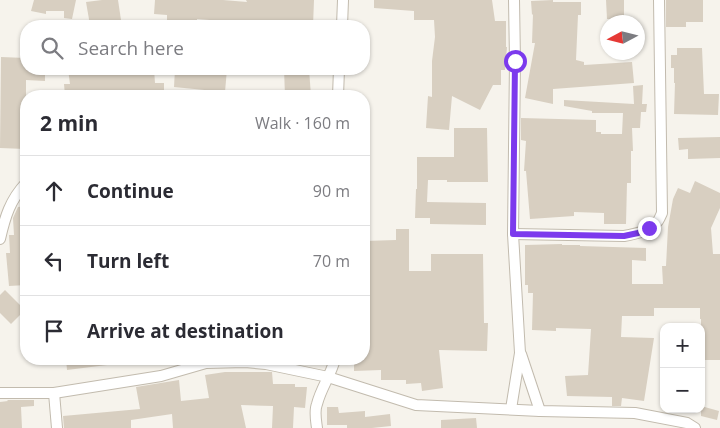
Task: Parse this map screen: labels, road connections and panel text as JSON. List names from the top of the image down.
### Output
{
  "north": "left",
  "page": {
    "search": "Search here",
    "heading": ["2 min", "Walk · 160 m"],
    "list": [
      ["Continue", "90 m"],
      ["Turn left", "70 m"],
      "Arrive at destination"
    ],
    "map_buttons": ["+", "−"]
  }
}
